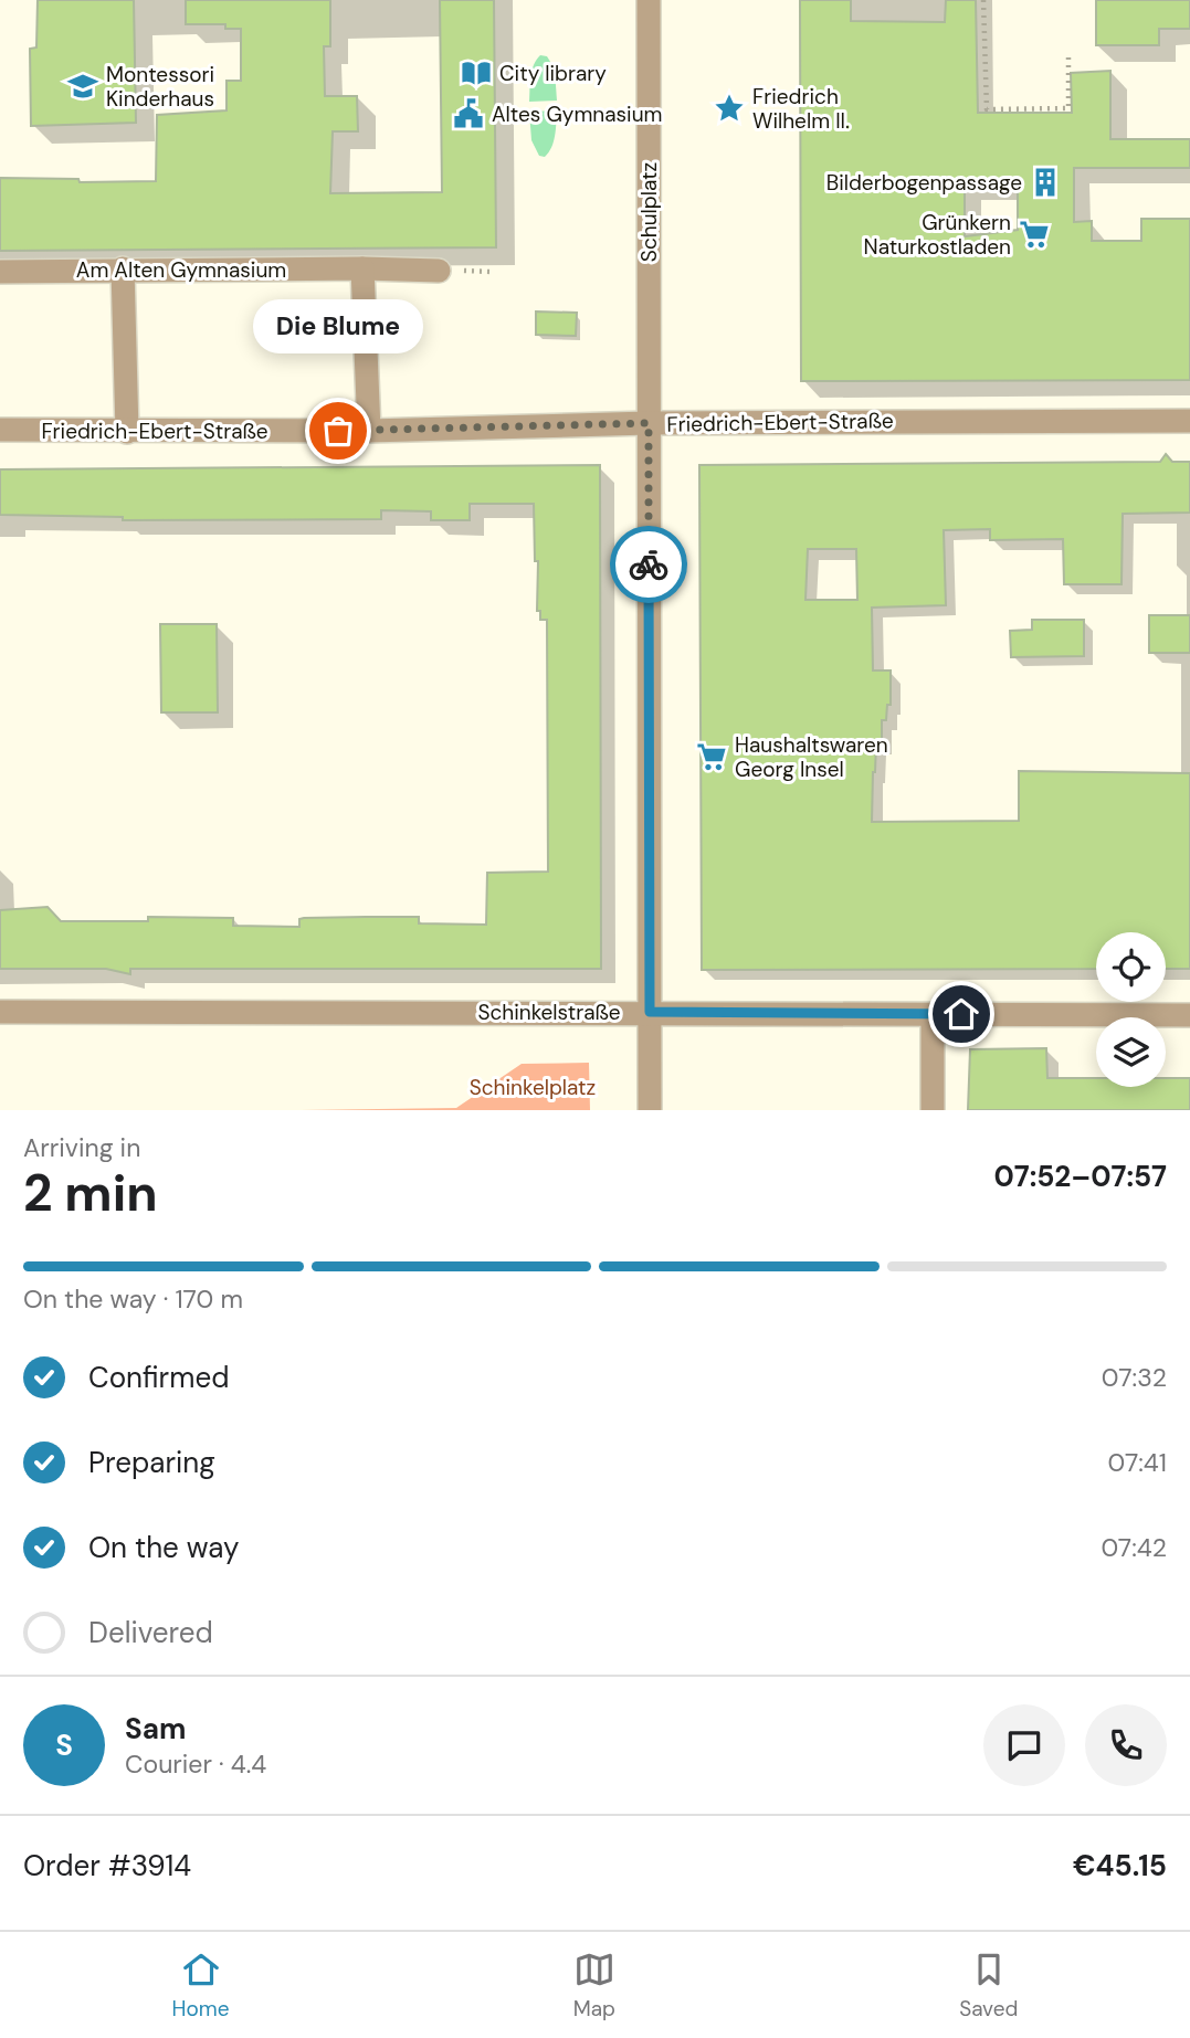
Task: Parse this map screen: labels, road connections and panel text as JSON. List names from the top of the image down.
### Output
{
  "streets": {
    "street": [
      "Schulplatz",
      "Am Alten Gymnasium",
      "Friedrich-Ebert-Straße",
      "Schinkelstraße"
    ]
  },
  "crossings": [
    ["Schulplatz", "Friedrich-Ebert-Straße"],
    ["Schulplatz", "Schinkelstraße"]
  ],
  "parks": ["Schinkelplatz"],
  "places": {
    "library": ["City library"],
    "school or university": ["Montessori Kinderhaus"],
    "place": ["Friedrich Wilhelm II."],
    "public building": ["Altes Gymnasium"],
    "building": ["Bilderbogenpassage"],
    "supermarket": ["Grünkern Naturkostladen", "Haushaltswaren Georg Insel"],
    "other": ["Die Blume"]
  },
  "page": {
    "bubble": "Die Blume",
    "heading": ["2 min", "Arriving in", "07:52–07:57"],
    "panel": [
      "Sam",
      "Courier · 4.4",
      "Order #3914",
      "€45.15"
    ],
    "bar": "On the way · 170 m",
    "list": [
      ["Confirmed", "07:32"],
      ["Preparing", "07:41"],
      ["On the way", "07:42"],
      "Delivered"
    ],
    "round": "S",
    "tabs": ["Home", "Map", "Saved"]
  }
}
